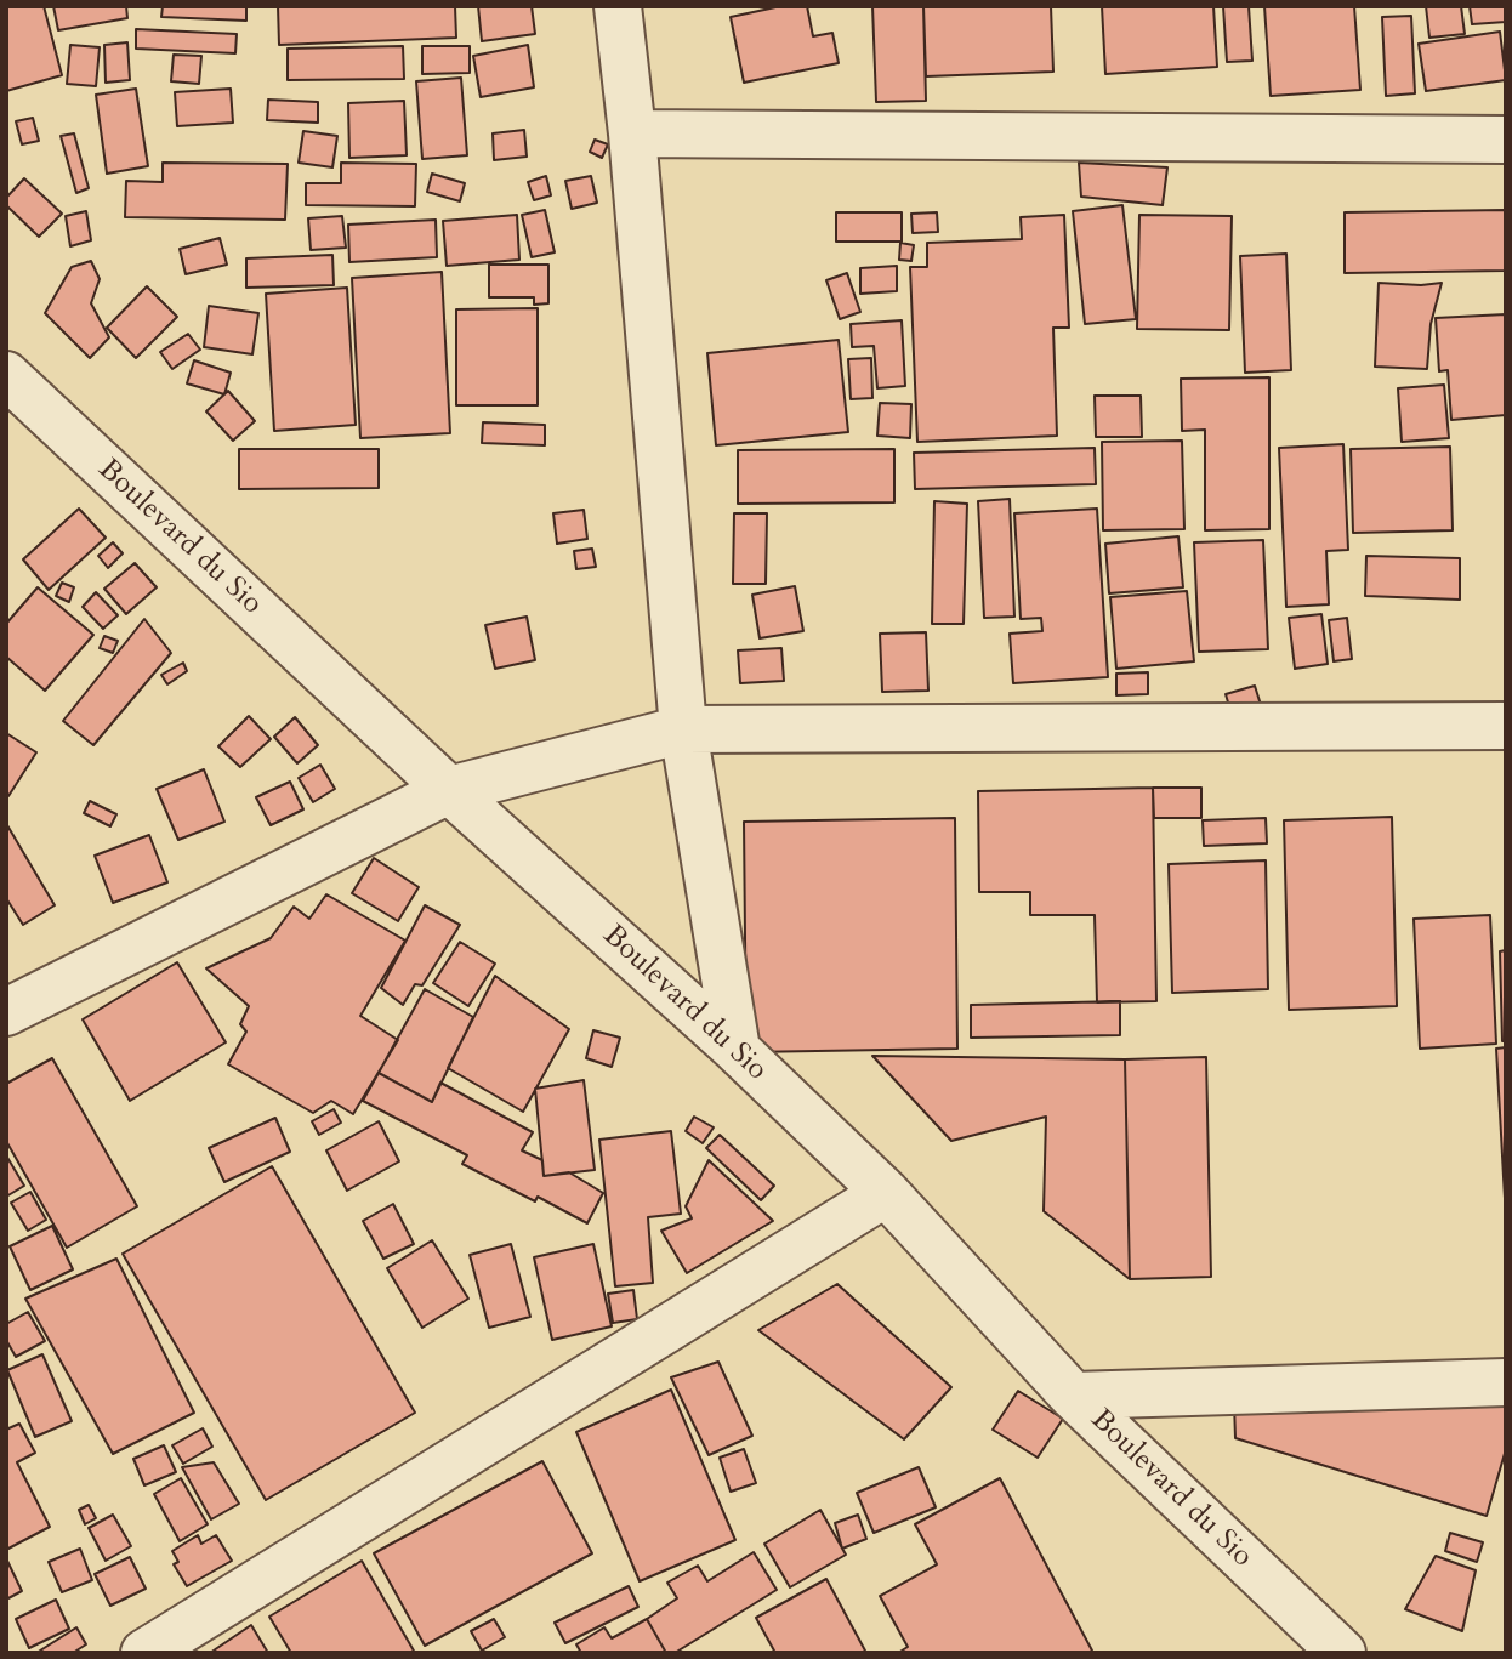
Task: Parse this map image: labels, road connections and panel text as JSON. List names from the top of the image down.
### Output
{
  "streets": {
    "street": ["Boulevard du Sio"]
  }
}
